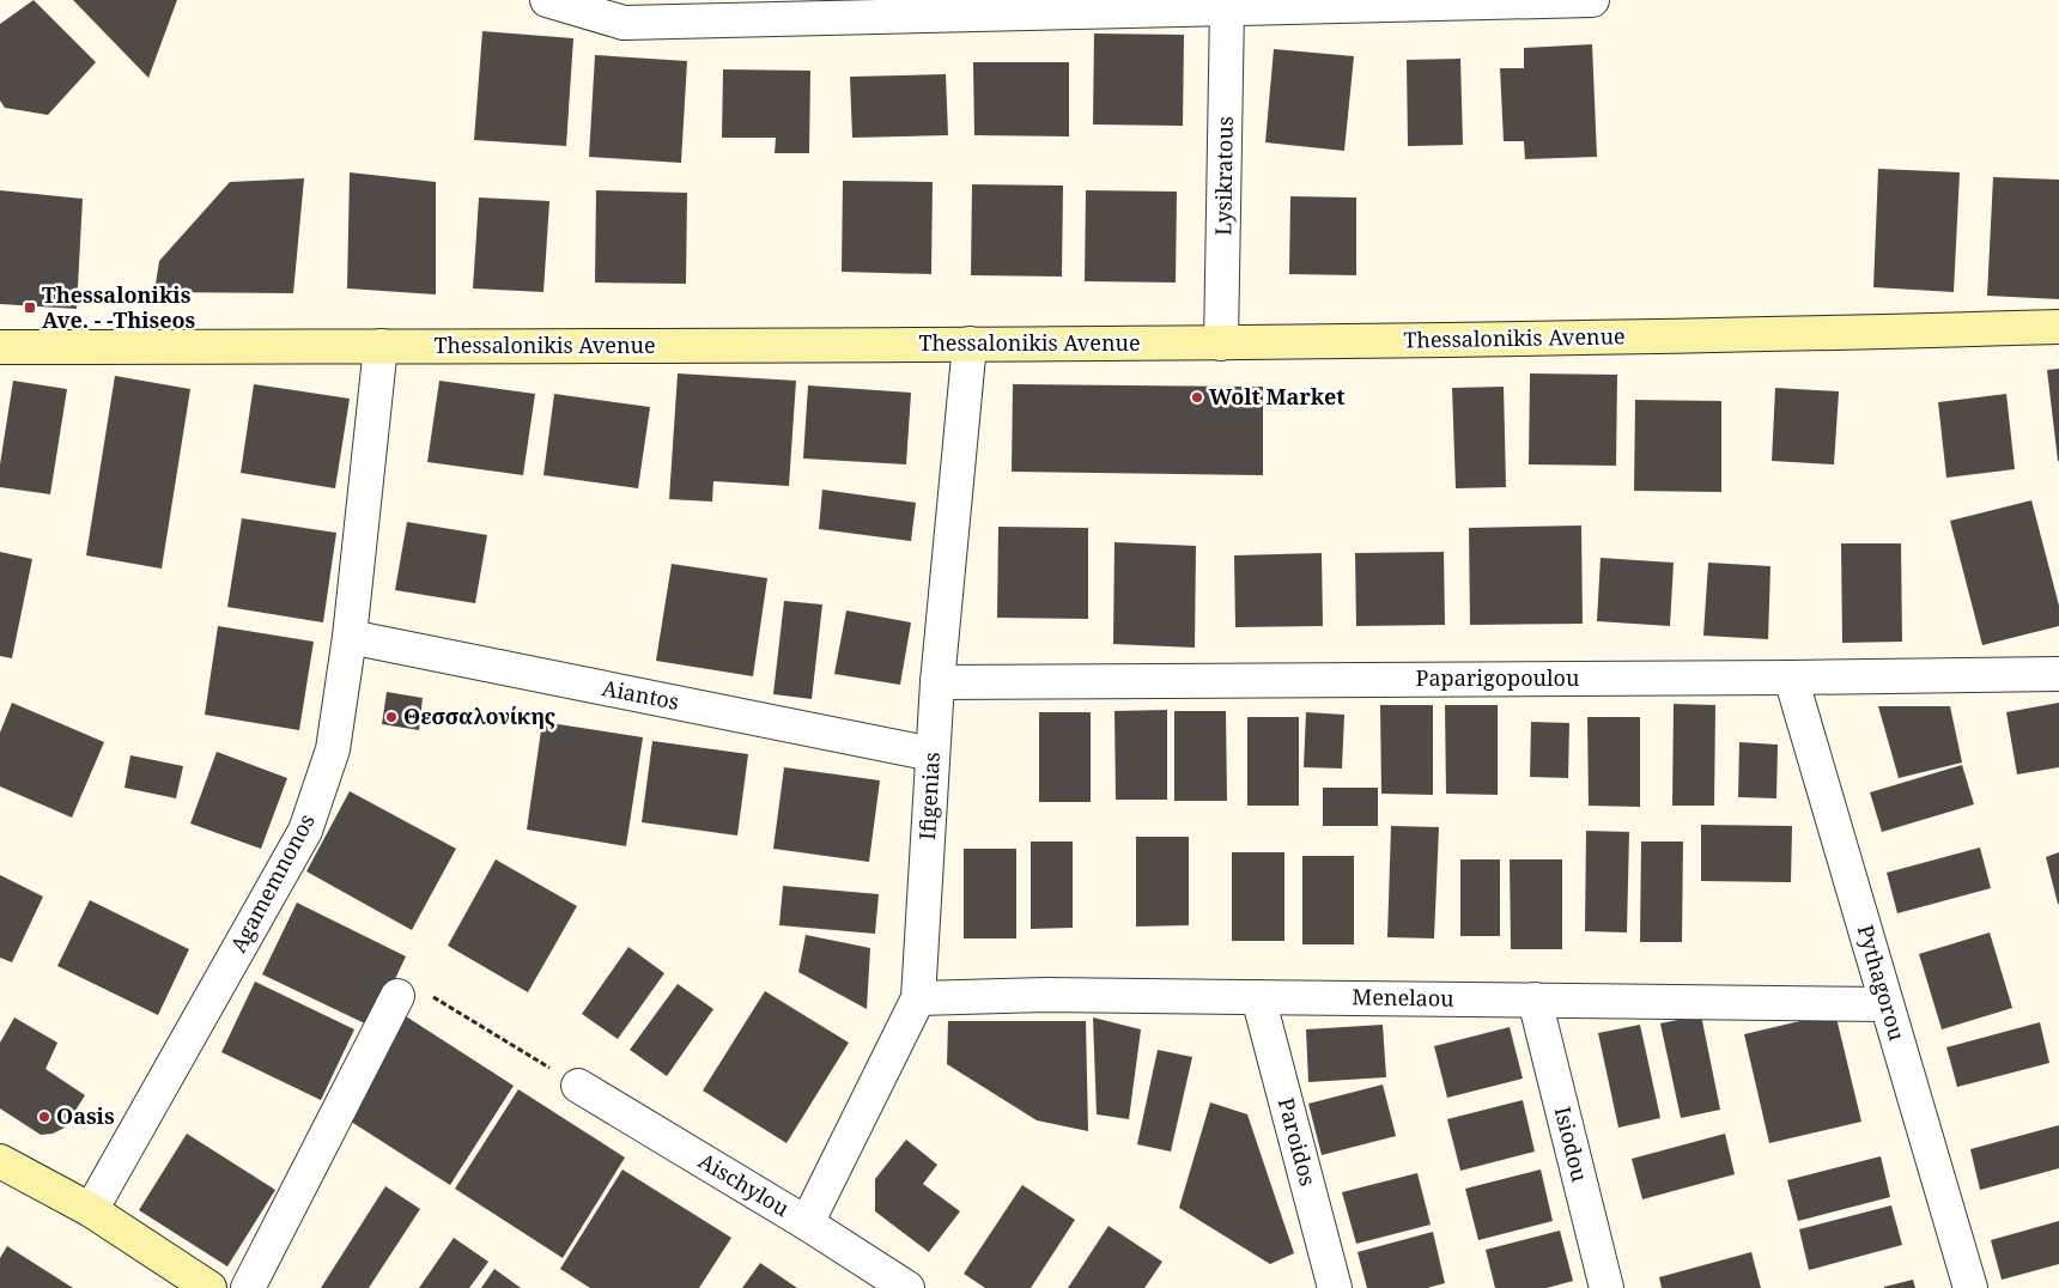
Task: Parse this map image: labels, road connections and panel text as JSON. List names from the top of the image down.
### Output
{
  "streets": {
    "street": [
      "Lysikratous",
      "Thessalonikis Avenue",
      "Paparigopoulou",
      "Aiantos",
      "Ifigenias",
      "Agamemnonos",
      "Pythagorou",
      "Menelaou",
      "Paroidos",
      "Isiodou",
      "Aischylou"
    ]
  },
  "crossings": [
    ["Lysikratous", "Thessalonikis Avenue"],
    ["Thessalonikis Avenue", "Ifigenias"],
    ["Thessalonikis Avenue", "Agamemnonos"],
    ["Paparigopoulou", "Ifigenias"],
    ["Paparigopoulou", "Pythagorou"],
    ["Aiantos", "Ifigenias"],
    ["Aiantos", "Agamemnonos"],
    ["Ifigenias", "Menelaou"],
    ["Ifigenias", "Aischylou"],
    ["Pythagorou", "Menelaou"],
    ["Menelaou", "Paroidos"],
    ["Menelaou", "Isiodou"]
  ],
  "places": {
    "transit": ["Thessalonikis Ave. - -Thiseos"],
    "other": ["Wolt Market", "Θεσσαλονίκης", "Oasis"]
  }
}
